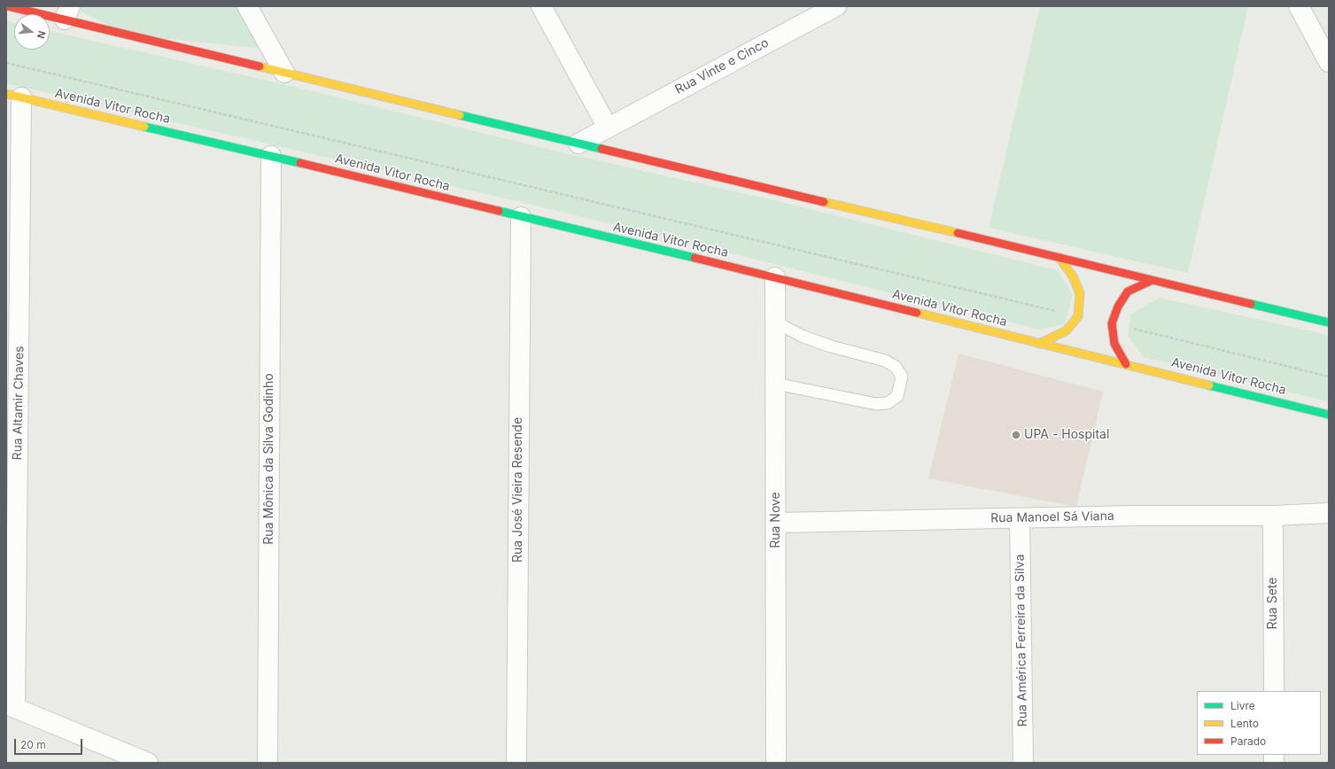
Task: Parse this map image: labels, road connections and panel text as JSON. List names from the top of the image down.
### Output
{
  "streets": {
    "street": [
      "Rua Vinte e Cinco",
      "Avenida Vitor Rocha",
      "Rua Altamir Chaves",
      "Rua Mônica da Silva Godinho",
      "Rua José Vieira Resende",
      "Rua Manoel Sá Viana",
      "Rua Nove",
      "Rua Sete",
      "Rua América Ferreira da Silva"
    ]
  },
  "crossings": [
    ["Avenida Vitor Rocha", "Rua Altamir Chaves"],
    ["Avenida Vitor Rocha", "Rua Mônica da Silva Godinho"],
    ["Avenida Vitor Rocha", "Rua José Vieira Resende"],
    ["Avenida Vitor Rocha", "Rua Nove"],
    ["Rua Manoel Sá Viana", "Rua Nove"],
    ["Rua Manoel Sá Viana", "Rua Sete"],
    ["Rua Manoel Sá Viana", "Rua América Ferreira da Silva"]
  ],
  "places": ["UPA - Hospital"],
  "legend": ["Livre", "Lento", "Parado"],
  "scale_bar": "20 m",
  "north": "right"
}
